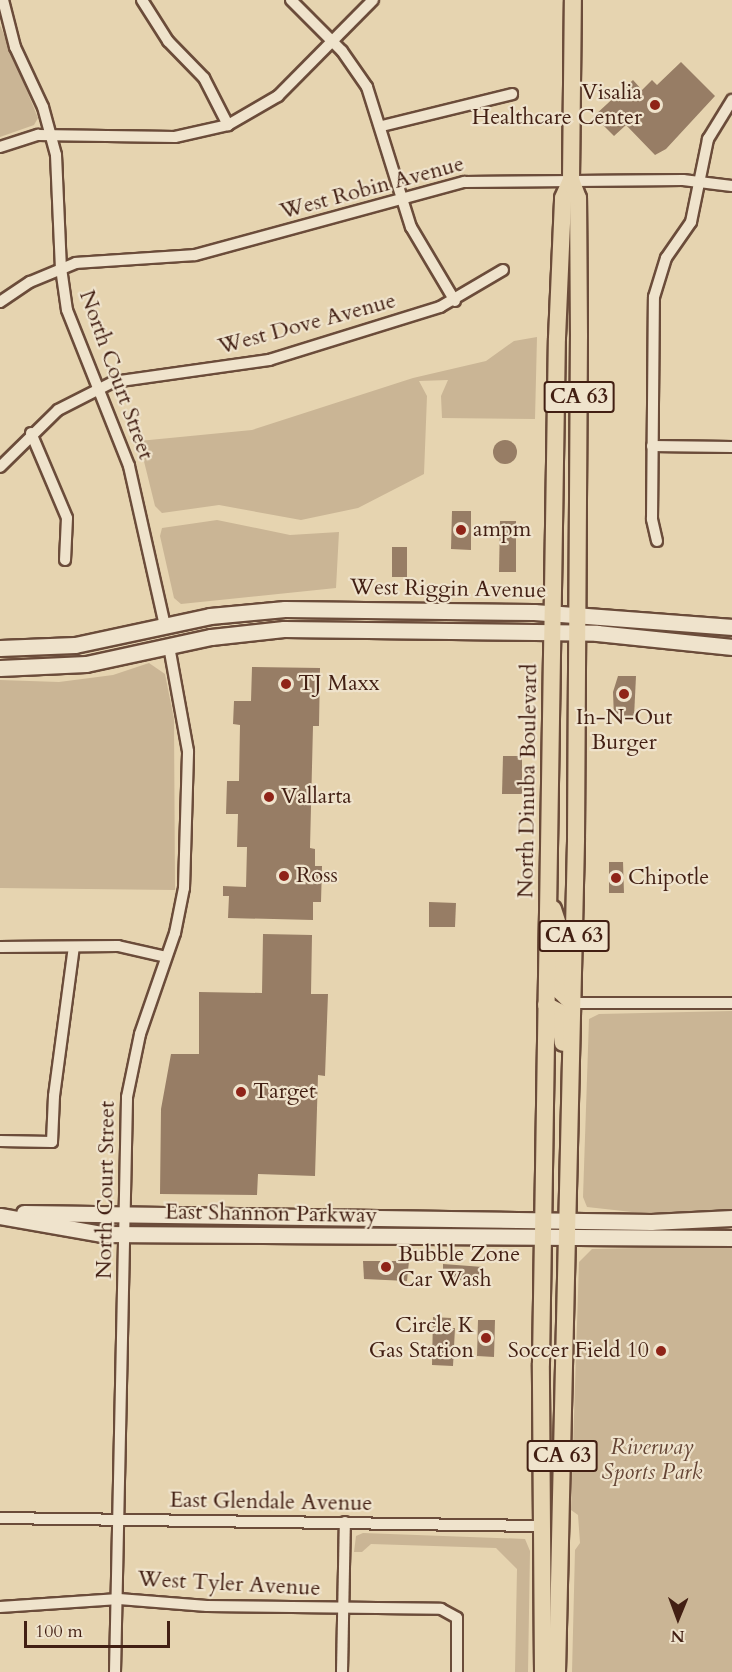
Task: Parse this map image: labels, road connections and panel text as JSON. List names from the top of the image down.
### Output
{
  "streets": {
    "main road": [
      "CA 63",
      "West Riggin Avenue",
      "North Dinuba Boulevard",
      "East Shannon Parkway"
    ],
    "street": [
      "West Robin Avenue",
      "West Dove Avenue",
      "North Court Street",
      "East Glendale Avenue",
      "West Tyler Avenue"
    ]
  },
  "crossings": [
    ["West Robin Avenue", "North Court Street"],
    ["West Robin Avenue", "North Dinuba Boulevard"],
    ["West Dove Avenue", "North Court Street"],
    ["North Court Street", "West Riggin Avenue"],
    ["North Court Street", "East Shannon Parkway"],
    ["North Court Street", "East Glendale Avenue"],
    ["North Court Street", "West Tyler Avenue"],
    ["West Riggin Avenue", "North Dinuba Boulevard"],
    ["North Dinuba Boulevard", "East Shannon Parkway"],
    ["North Dinuba Boulevard", "East Glendale Avenue"]
  ],
  "parks": ["Riverway Sports Park"],
  "places": [
    "Visalia Healthcare Center",
    "ampm",
    "TJ Maxx",
    "In-N-Out Burger",
    "Vallarta",
    "Ross",
    "Chipotle",
    "Target",
    "Bubble Zone Car Wash",
    "Circle K Gas Station",
    "Soccer Field 10"
  ],
  "scale_bar": "100 m",
  "north": "bottom"
}
